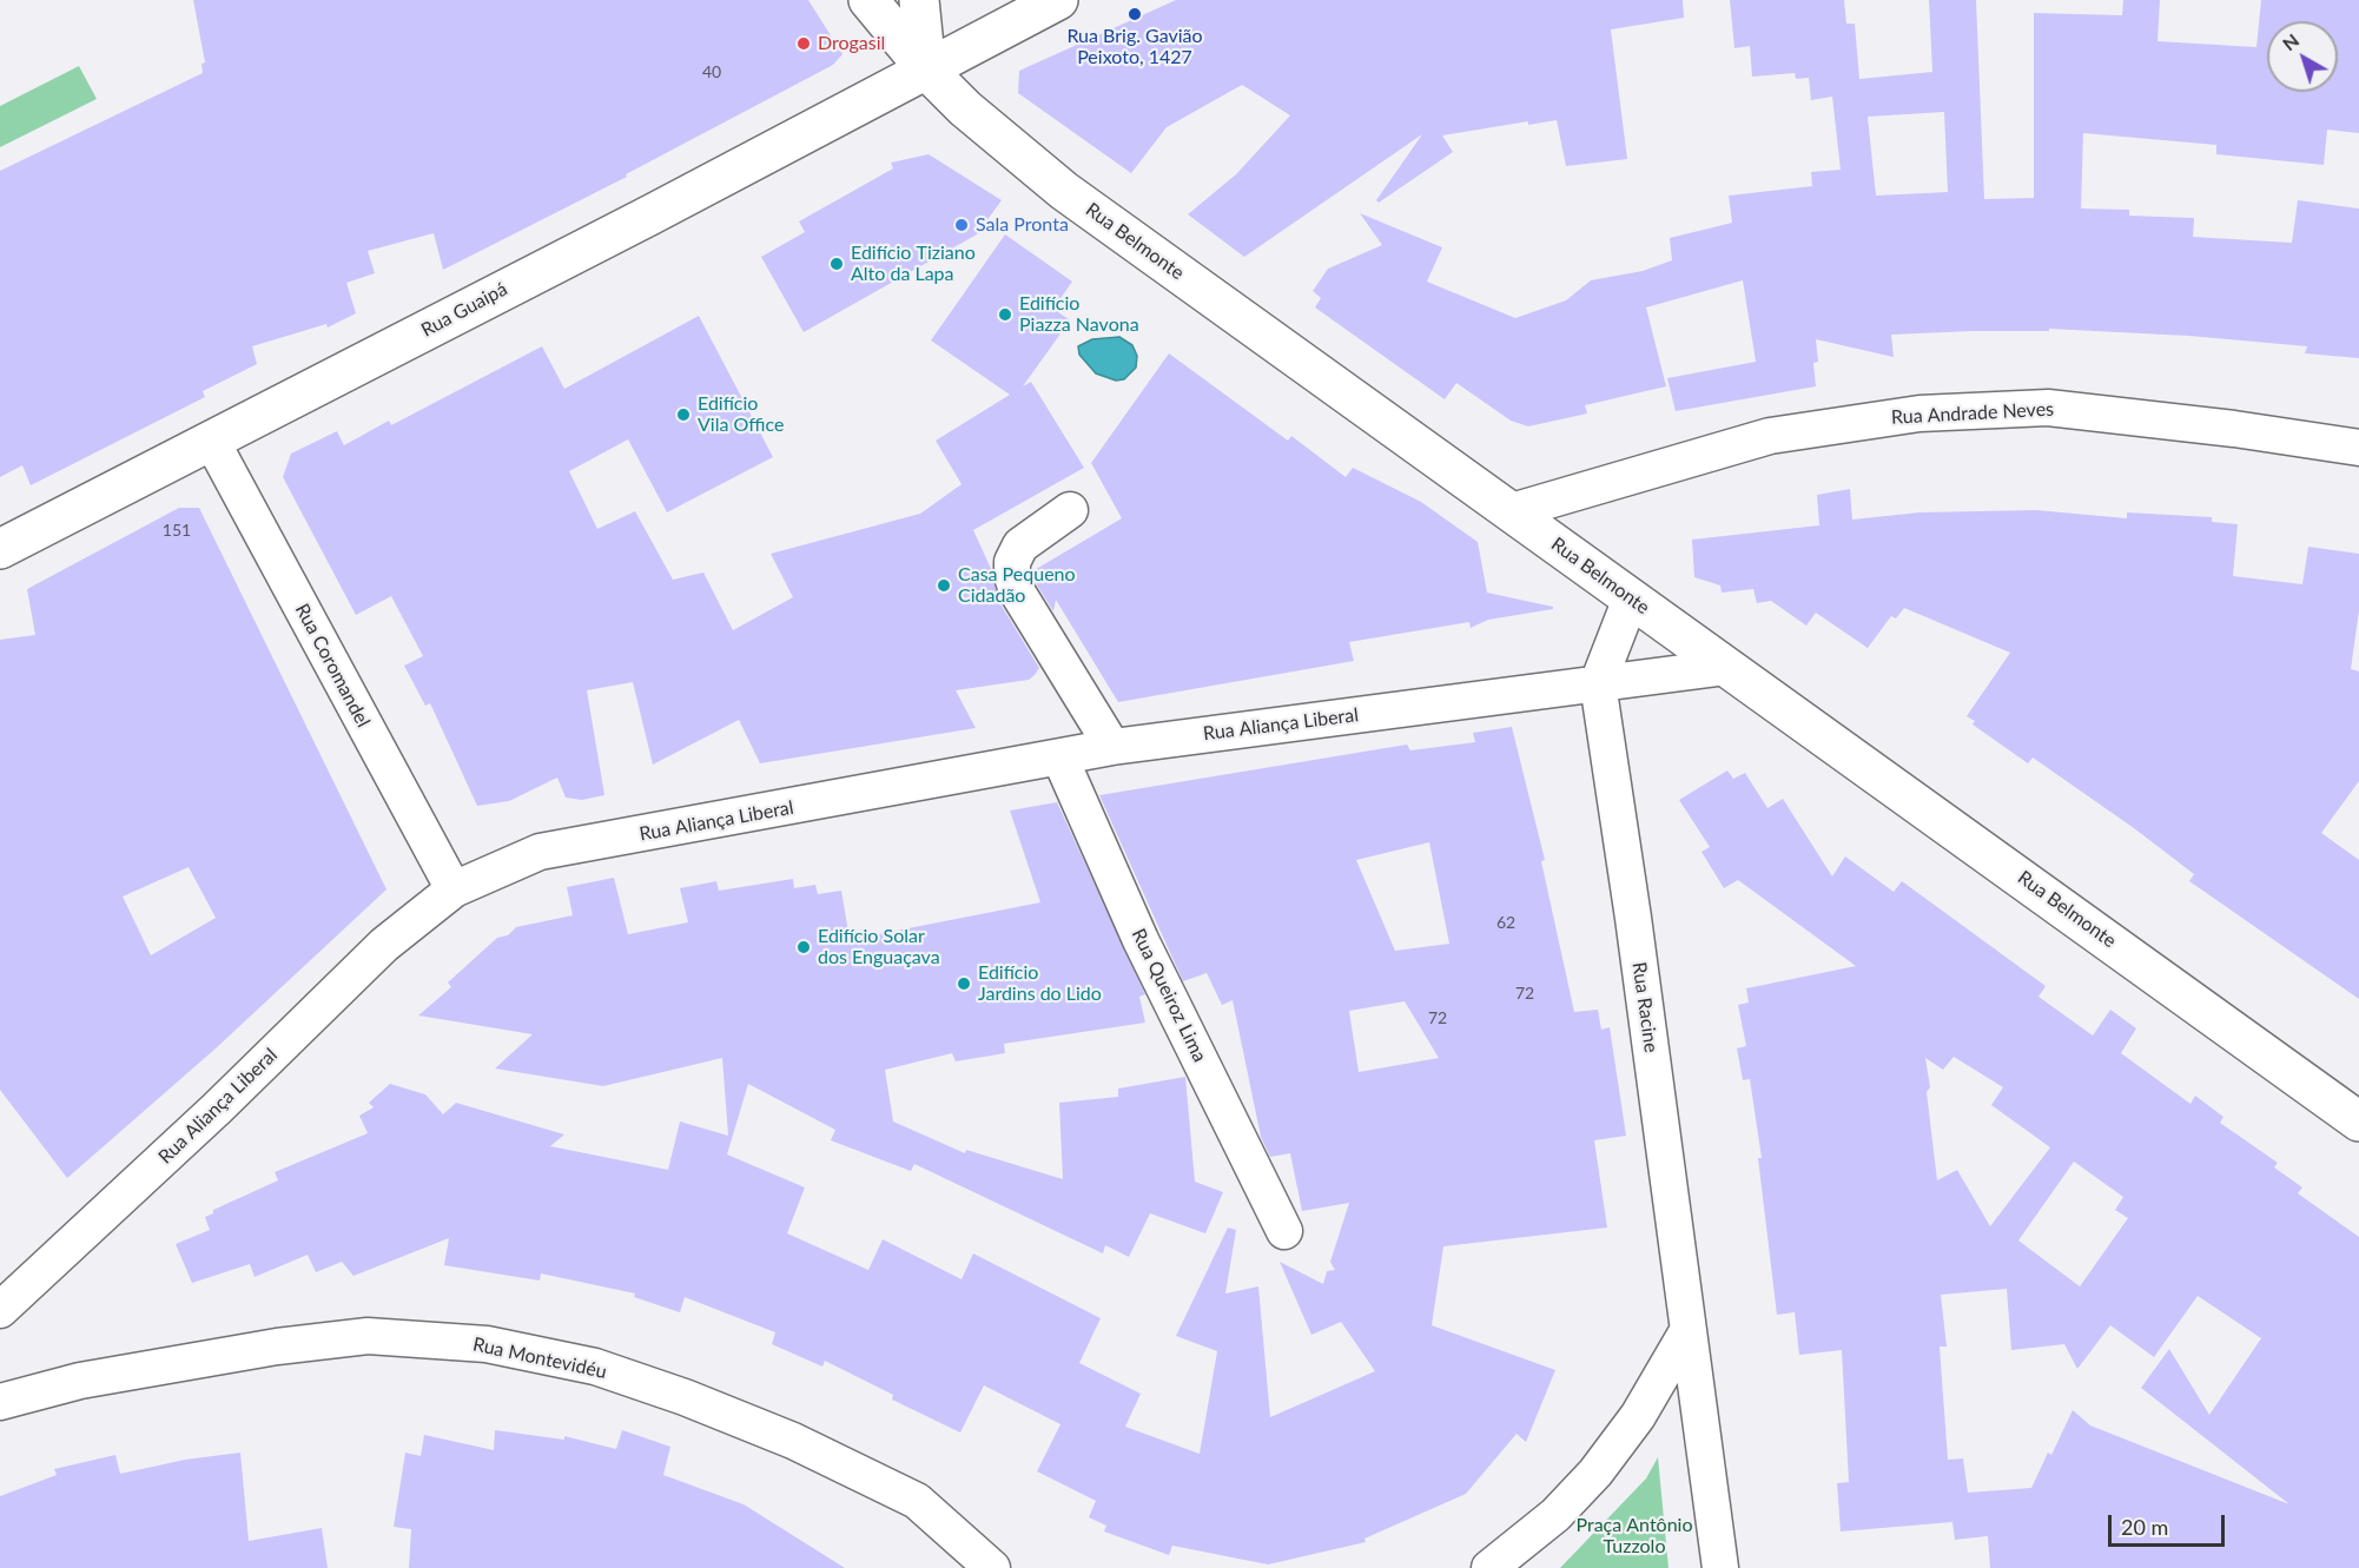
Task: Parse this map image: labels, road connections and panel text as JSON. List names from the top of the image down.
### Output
{
  "streets": {
    "main road": ["Rua Belmonte", "Rua Guaipá"],
    "street": [
      "Rua Andrade Neves",
      "Rua Coromandel",
      "Rua Aliança Liberal",
      "Rua Queiroz Lima",
      "Rua Racine",
      "Rua Montevidéu"
    ]
  },
  "crossings": [
    ["Rua Belmonte", "Rua Guaipá"],
    ["Rua Belmonte", "Rua Andrade Neves"],
    ["Rua Belmonte", "Rua Aliança Liberal"],
    ["Rua Guaipá", "Rua Coromandel"],
    ["Rua Coromandel", "Rua Aliança Liberal"],
    ["Rua Aliança Liberal", "Rua Queiroz Lima"],
    ["Rua Aliança Liberal", "Rua Racine"]
  ],
  "parks": ["Praça Antônio Tuzzolo"],
  "places": [
    "Rua Brig. Gavião Peixoto, 1427",
    "Drogasil",
    "Sala Pronta",
    "Edifício Tiziano Alto da Lapa",
    "Edifício Piazza Navona",
    "Edifício Vila Office",
    "Casa Pequeno Cidadão",
    "Edifício Solar dos Enguaçava",
    "Edifício Jardins do Lido"
  ],
  "house_numbers": [
    "40",
    "151",
    "62",
    "72",
    "72"
  ],
  "scale_bar": "20 m",
  "north": "top left"
}
